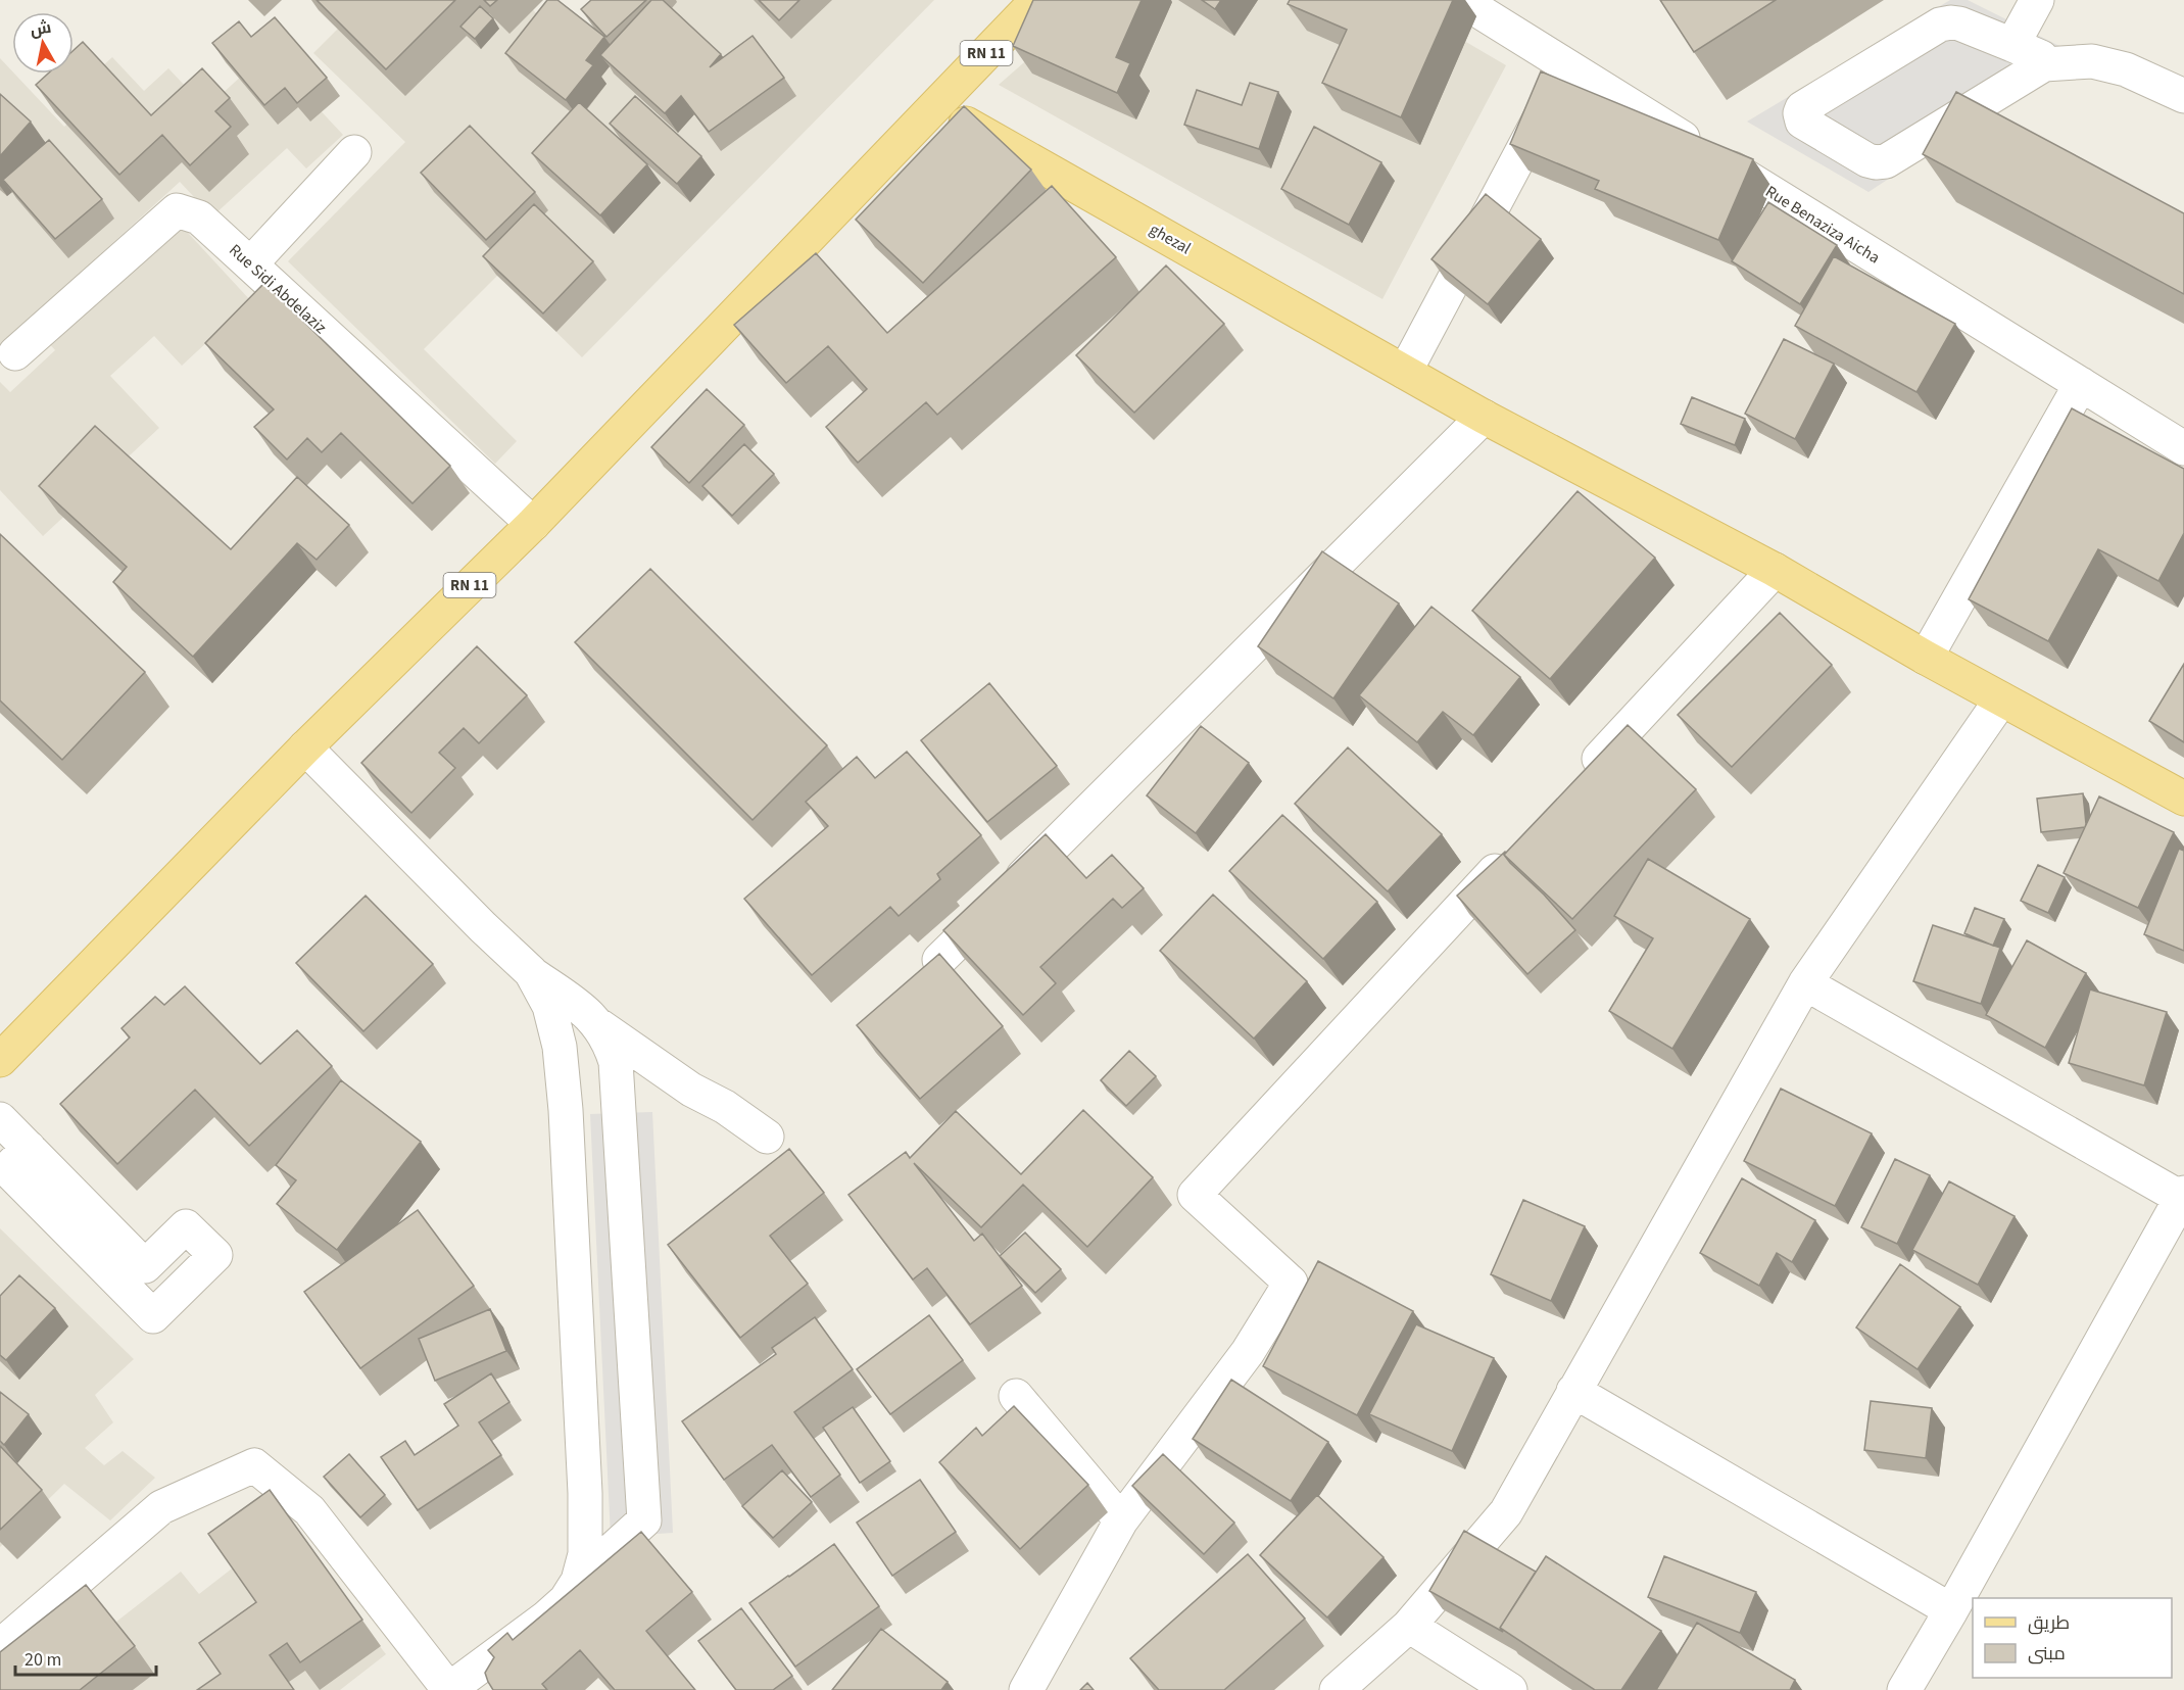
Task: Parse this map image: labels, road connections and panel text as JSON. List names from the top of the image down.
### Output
{
  "streets": {
    "main road": ["RN 11", "ghezal"],
    "street": ["Rue Benaziza Aicha", "Rue Sidi Abdelaziz"]
  },
  "crossings": [
    ["RN 11", "ghezal"],
    ["RN 11", "Rue Sidi Abdelaziz"]
  ],
  "legend": ["طريق", "مبنى"],
  "scale_bar": "20 m",
  "north": "top"
}
